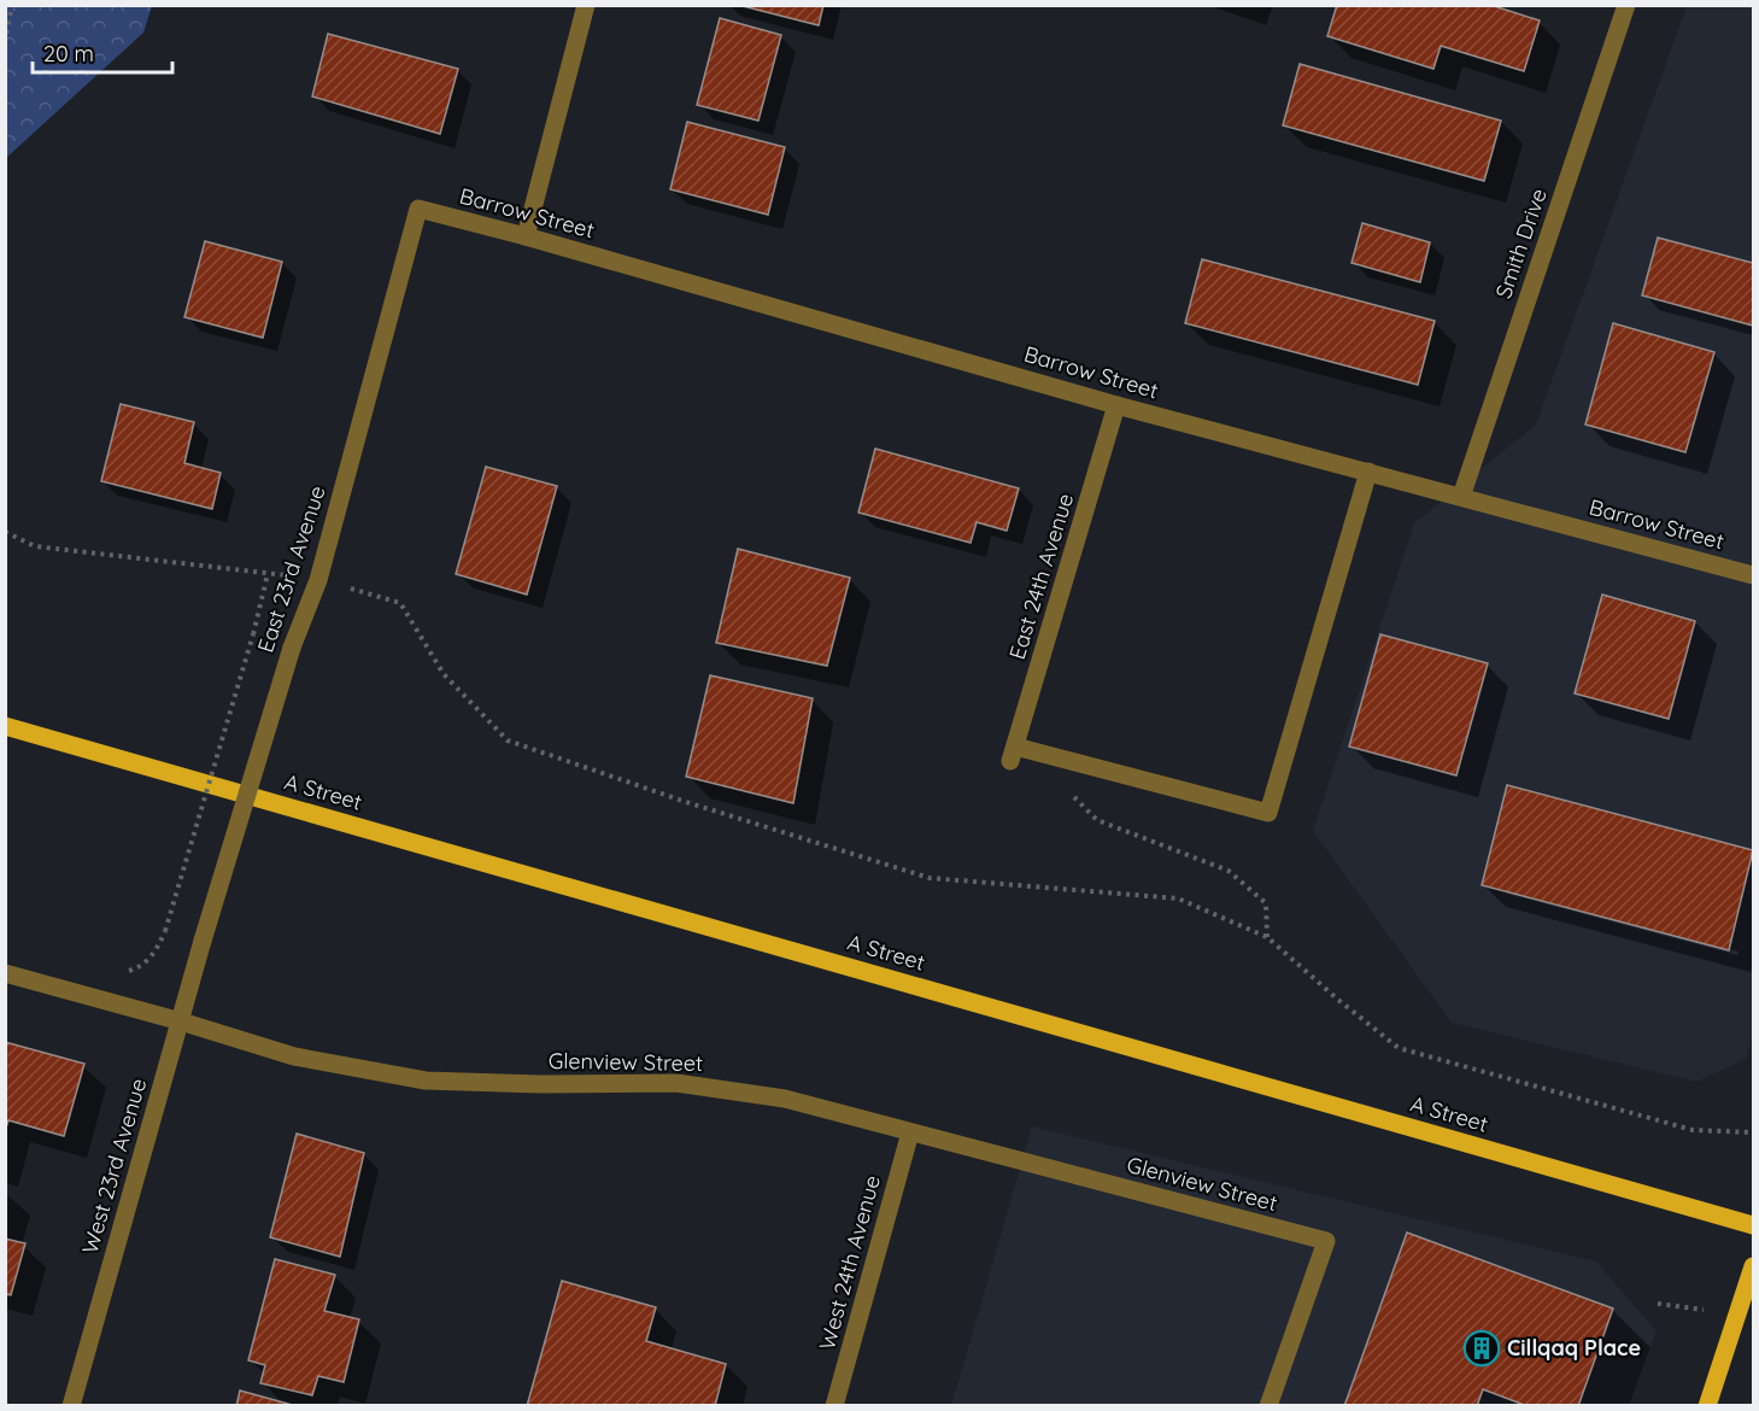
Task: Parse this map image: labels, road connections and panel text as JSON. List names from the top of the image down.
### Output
{
  "streets": {
    "main road": ["A Street"],
    "street": [
      "Barrow Street",
      "Smith Drive",
      "East 23rd Avenue",
      "East 24th Avenue",
      "Glenview Street",
      "West 23rd Avenue",
      "West 24th Avenue"
    ]
  },
  "crossings": [
    ["Barrow Street", "Smith Drive"],
    ["Barrow Street", "East 23rd Avenue"],
    ["Barrow Street", "East 24th Avenue"],
    ["East 23rd Avenue", "West 23rd Avenue"],
    ["Glenview Street", "West 23rd Avenue"],
    ["Glenview Street", "West 24th Avenue"]
  ],
  "places": {
    "building": ["Cillqaq Place"]
  },
  "scale_bar": "20 m"
}
